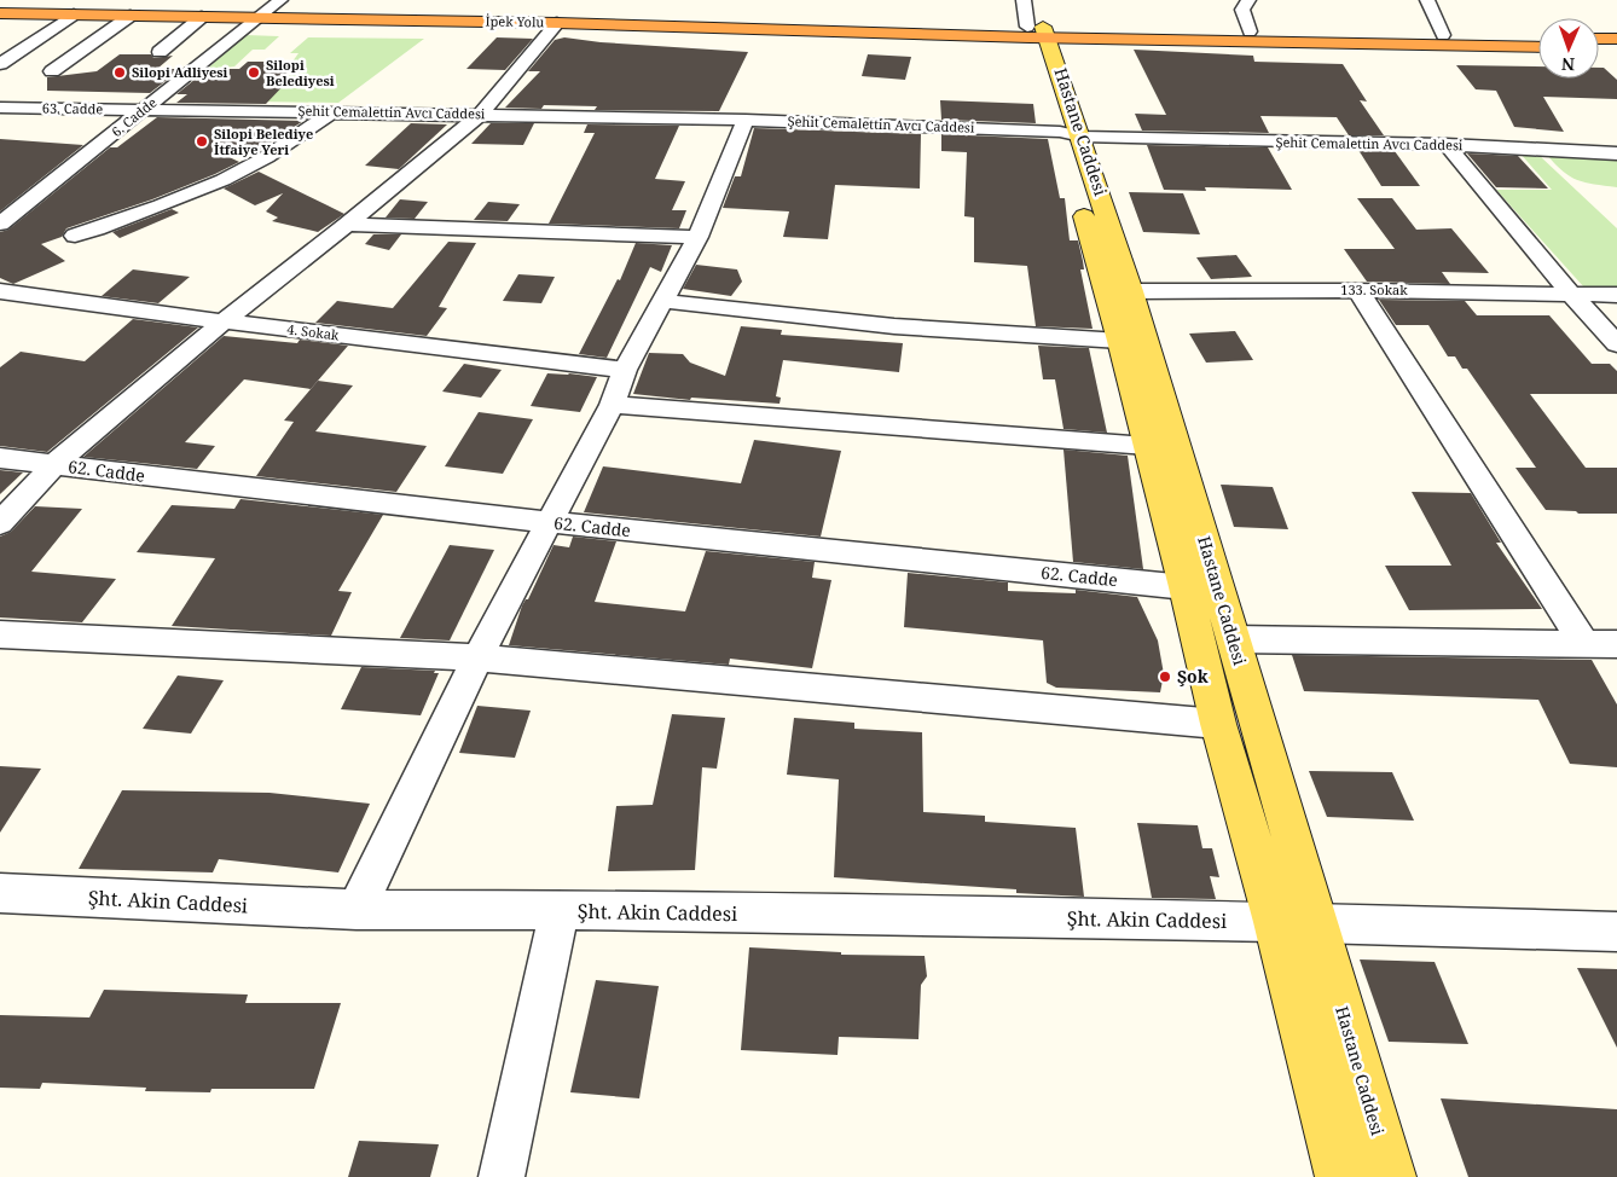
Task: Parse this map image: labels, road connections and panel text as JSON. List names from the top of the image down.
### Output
{
  "streets": {
    "highway": ["İpek Yolu"],
    "main road": ["Hastane Caddesi"],
    "street": [
      "63. Cadde",
      "Şehit Cemalettin Avcı Caddesi",
      "6. Cadde",
      "133. Sokak",
      "4. Sokak",
      "62. Cadde",
      "Şht. Akin Caddesi"
    ]
  },
  "crossings": [
    ["İpek Yolu", "6. Cadde"],
    ["İpek Yolu", "Hastane Caddesi"],
    ["63. Cadde", "Şehit Cemalettin Avcı Caddesi"],
    ["63. Cadde", "6. Cadde"],
    ["Şehit Cemalettin Avcı Caddesi", "6. Cadde"],
    ["Şehit Cemalettin Avcı Caddesi", "Hastane Caddesi"],
    ["Hastane Caddesi", "133. Sokak"],
    ["Hastane Caddesi", "62. Cadde"],
    ["Hastane Caddesi", "Şht. Akin Caddesi"]
  ],
  "places": [
    "Silopi Adliyesi",
    "Silopi Belediyesi",
    "Silopi Belediye İtfaiye Yeri",
    "Şok"
  ],
  "north": "bottom"
}
